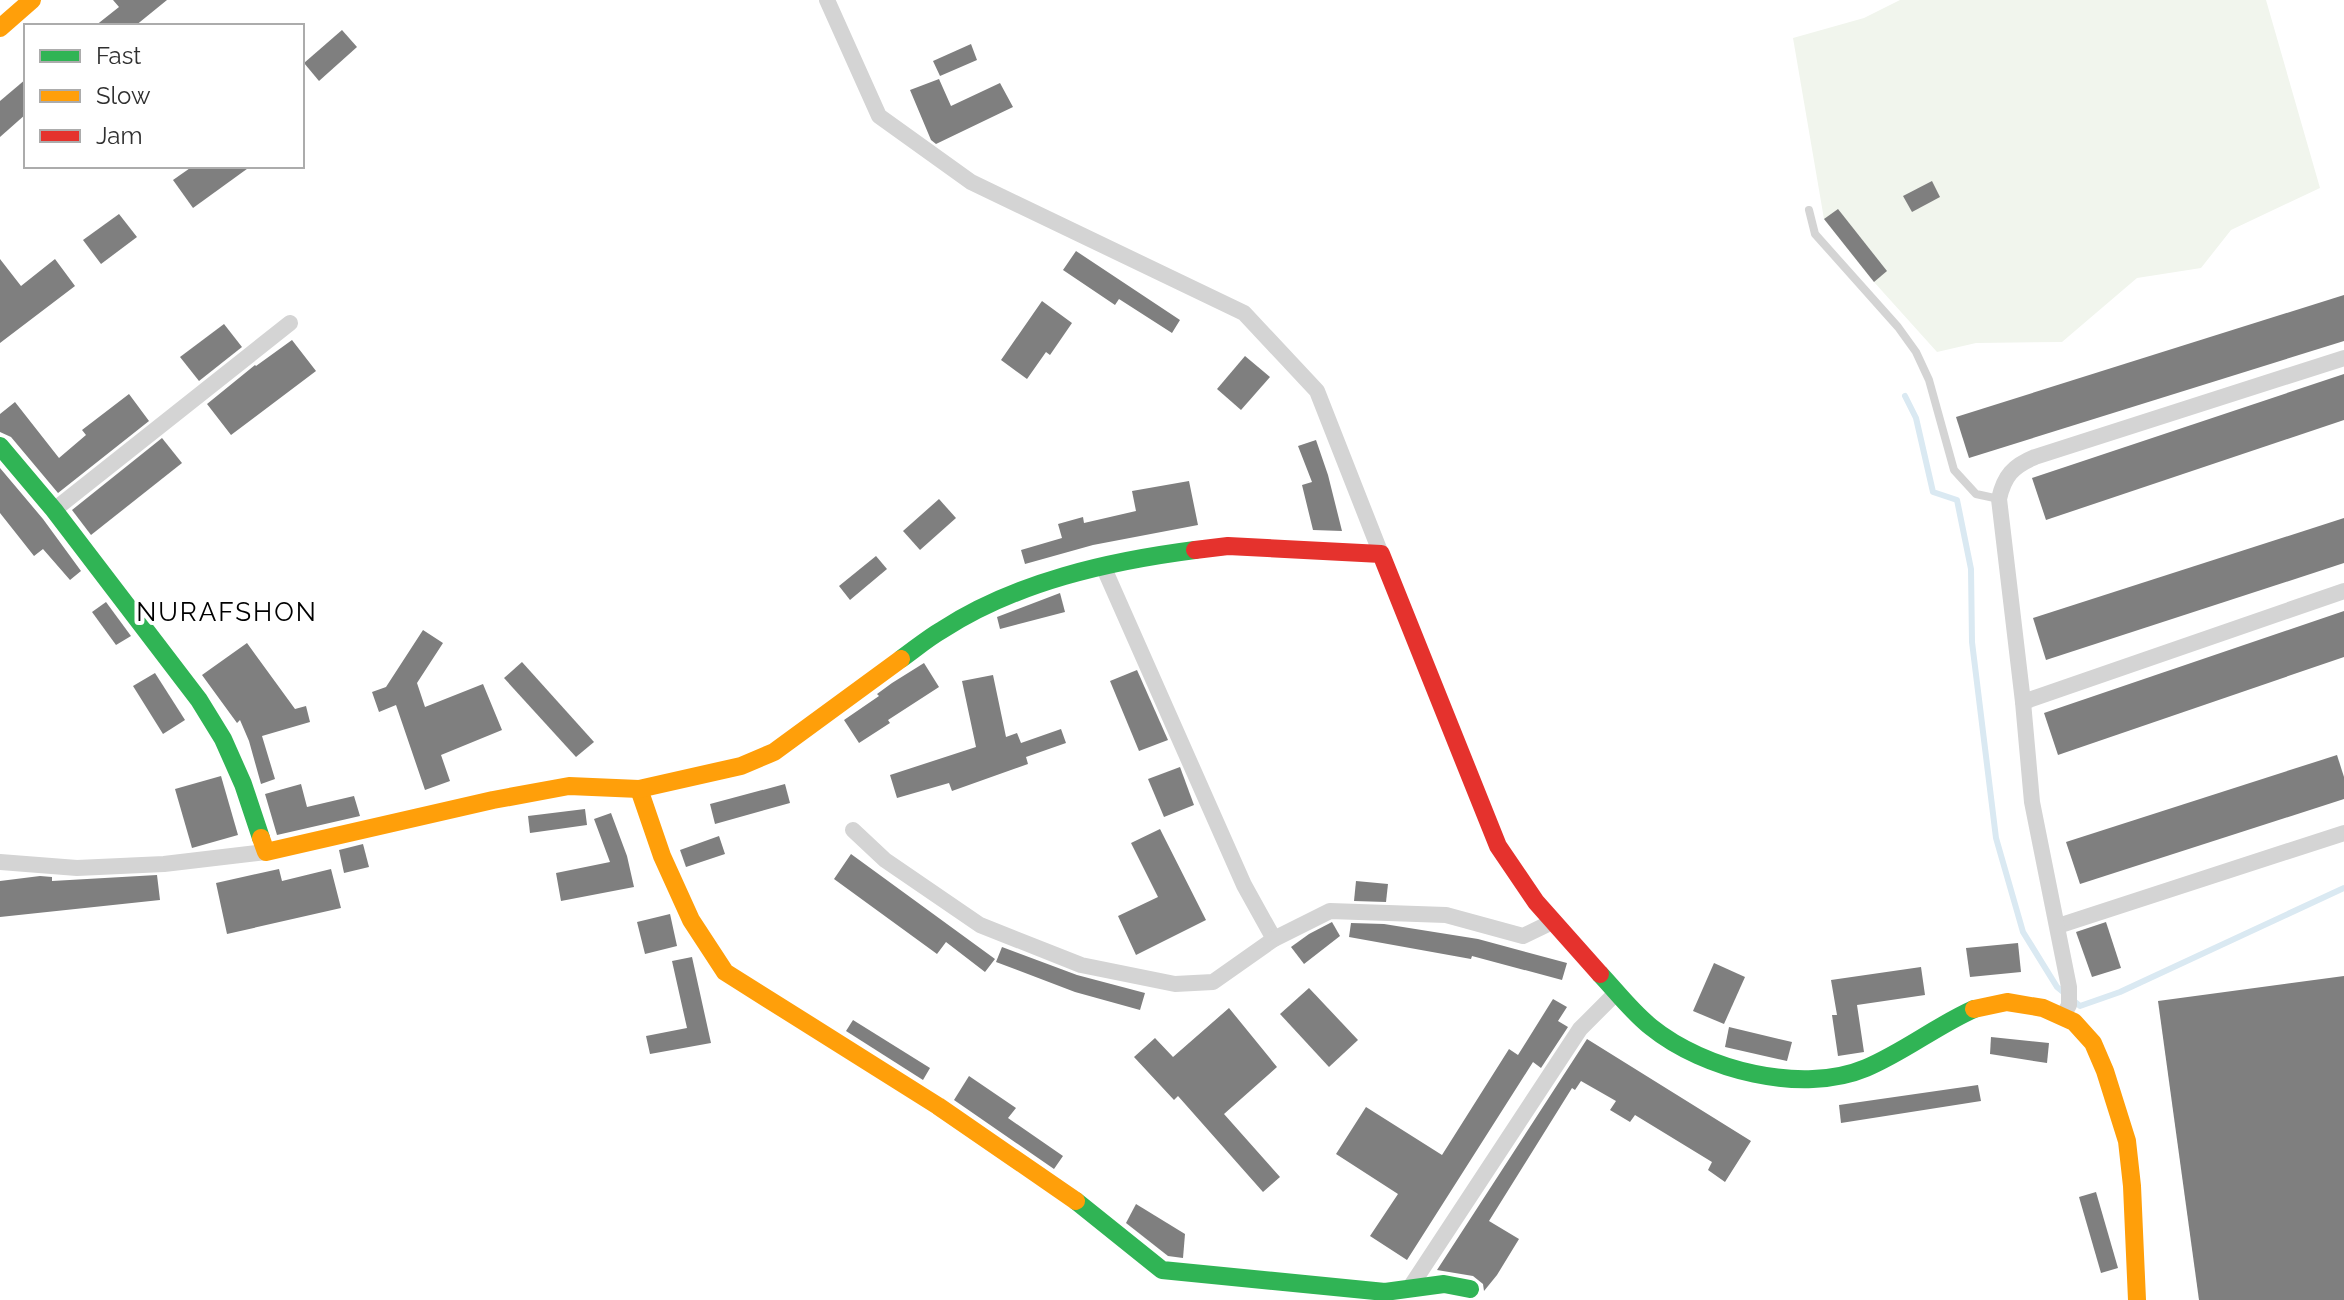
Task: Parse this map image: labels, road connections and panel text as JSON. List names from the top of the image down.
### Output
{
  "districts": ["NURAFSHON"],
  "legend": ["Fast", "Slow", "Jam"]
}
